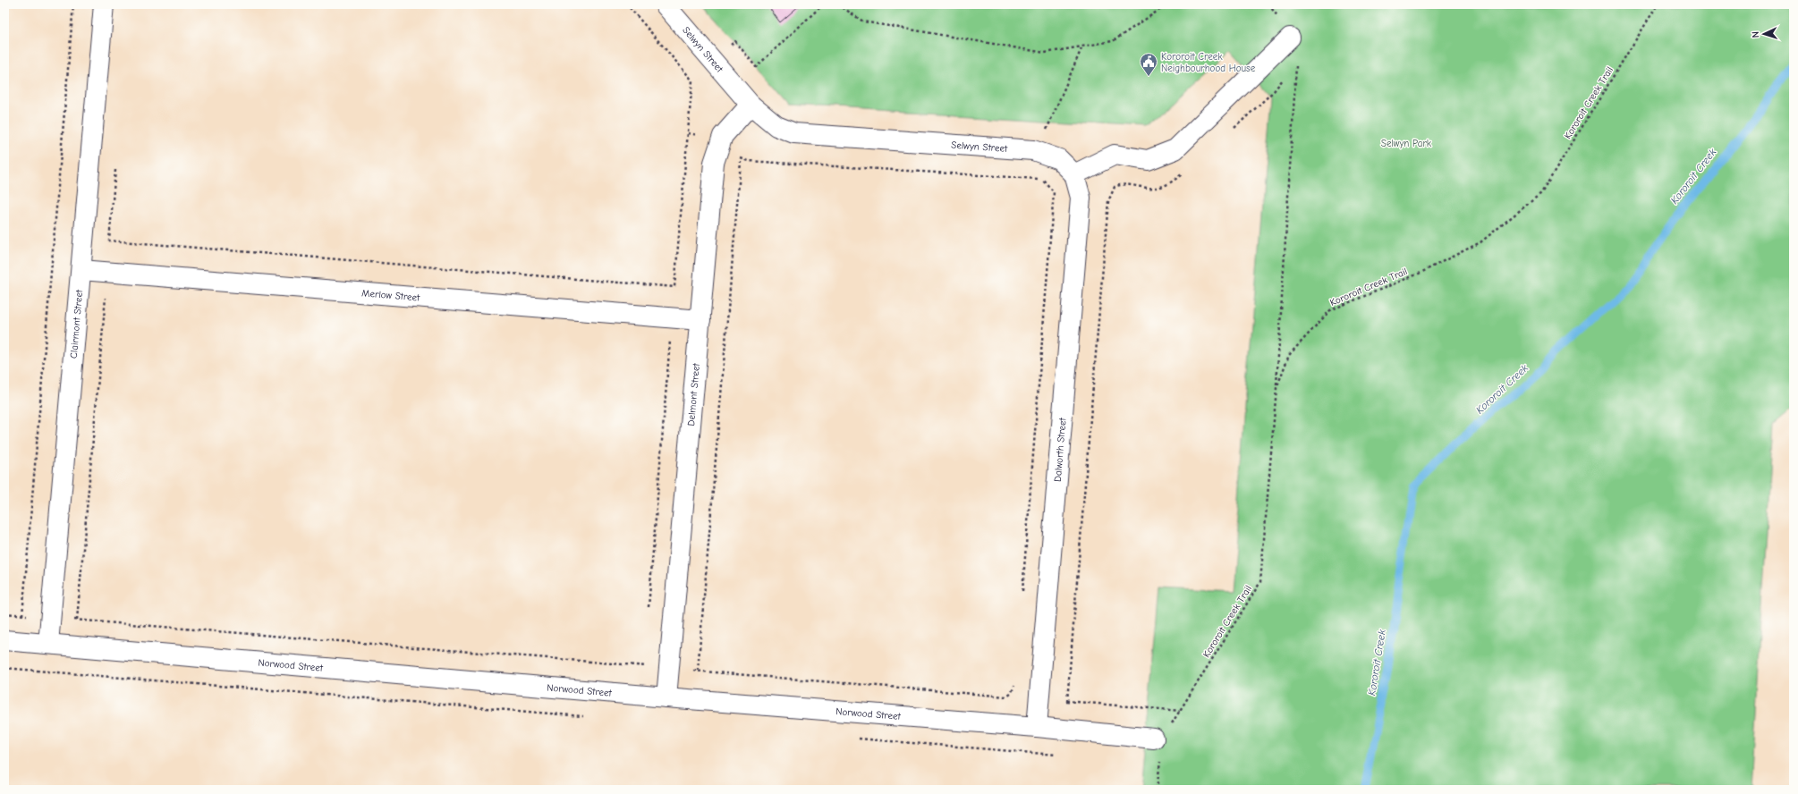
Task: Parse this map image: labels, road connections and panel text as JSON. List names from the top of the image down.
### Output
{
  "streets": {
    "street": [
      "Selwyn Street",
      "Merlow Street",
      "Clairmont Street",
      "Delmont Street",
      "Dalworth Street",
      "Norwood Street"
    ],
    "path": ["Kororoit Creek Trail"]
  },
  "crossings": [
    ["Selwyn Street", "Delmont Street"],
    ["Selwyn Street", "Dalworth Street"],
    ["Merlow Street", "Clairmont Street"],
    ["Merlow Street", "Delmont Street"],
    ["Clairmont Street", "Norwood Street"],
    ["Delmont Street", "Norwood Street"],
    ["Dalworth Street", "Norwood Street"]
  ],
  "water": ["Kororoit Creek"],
  "parks": ["Selwyn Park"],
  "places": {
    "public building": ["Kororoit Creek Neighbourhood House"]
  },
  "north": "left"
}
